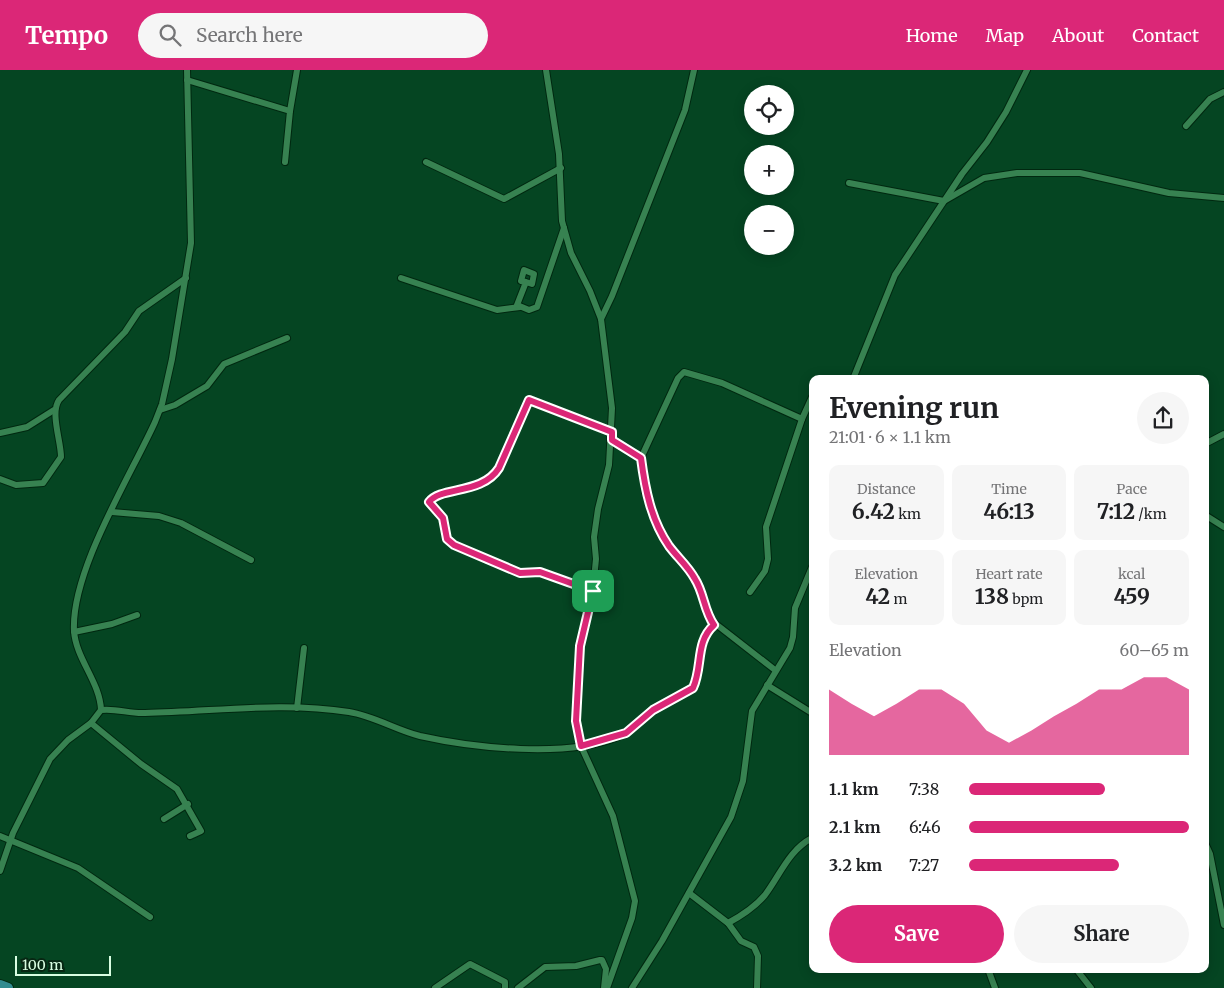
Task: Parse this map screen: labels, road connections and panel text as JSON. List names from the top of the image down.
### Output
{
  "scale_bar": "100 m",
  "page": {
    "header": "Tempo",
    "search": "Search here",
    "nav": [
      "Home",
      "Map",
      "About",
      "Contact"
    ],
    "map_buttons": ["+", "−"],
    "heading": ["Evening run", "21:01 · 6 × 1.1 km"],
    "stats": [
      ["Distance", "6.42 km"],
      ["Time", "46:13"],
      ["Pace", "7:12 /km"],
      ["Elevation", "42 m"],
      ["Heart rate", "138 bpm"],
      ["kcal", "459"]
    ],
    "chart": ["Elevation", "60–65 m"],
    "list": [
      {
        "name": "1.1 km",
        "note": "7:38"
      },
      {
        "name": "2.1 km",
        "note": "6:46"
      },
      {
        "name": "3.2 km",
        "note": "7:27"
      }
    ],
    "buttons": ["Save", "Share"],
    "scale": "100 m"
  }
}
